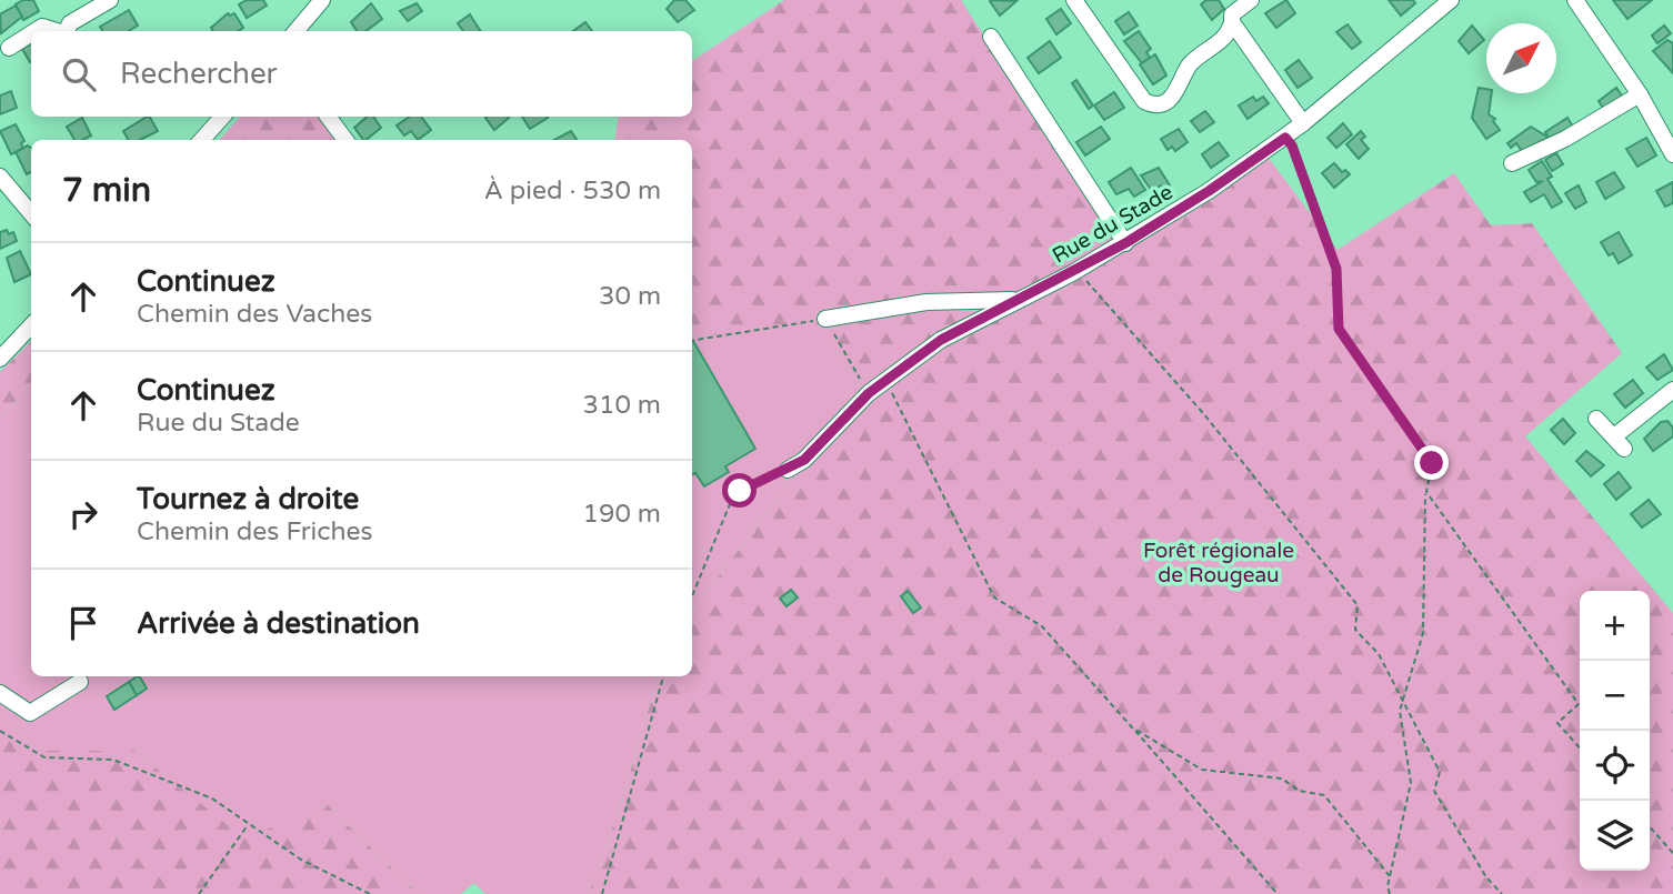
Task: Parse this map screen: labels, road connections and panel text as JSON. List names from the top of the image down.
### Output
{
  "streets": {
    "street": ["Rue du Stade"]
  },
  "parks": ["Forêt régionale de Rougeau"],
  "north": "top right",
  "page": {
    "search": "Rechercher",
    "heading": ["7 min", "À pied · 530 m"],
    "list": [
      ["Continuez", "Chemin des Vaches", "30 m"],
      ["Continuez", "Rue du Stade", "310 m"],
      ["Tournez à droite", "Chemin des Friches", "190 m"],
      "Arrivée à destination"
    ],
    "map_buttons": ["+", "−"]
  }
}
